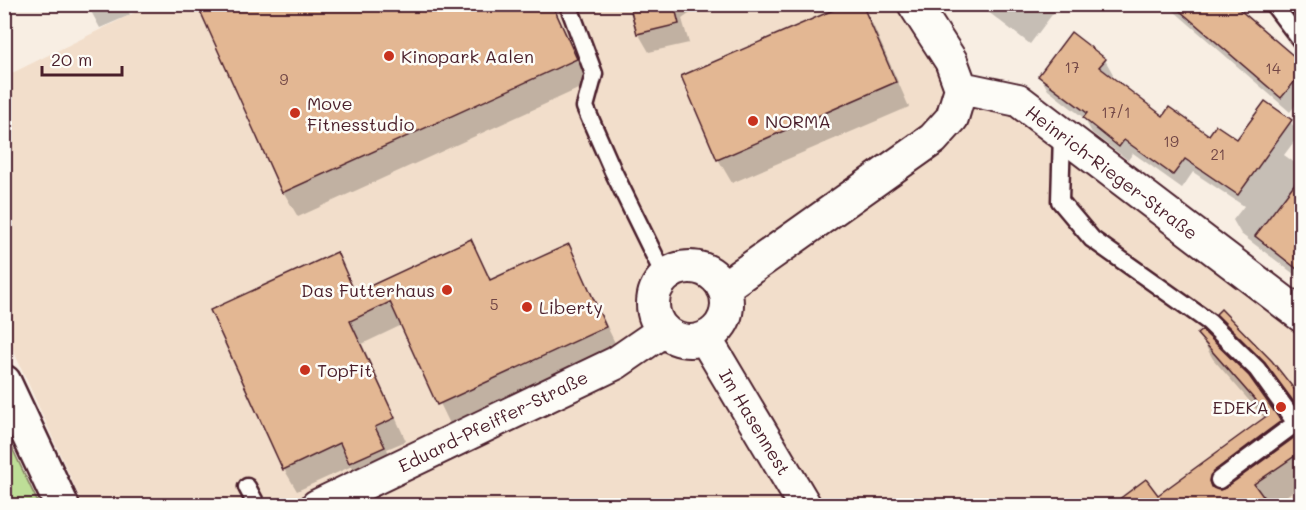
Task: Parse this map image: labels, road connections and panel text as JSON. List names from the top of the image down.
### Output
{
  "streets": {
    "street": ["Heinrich-Rieger-Straße", "Eduard-Pfeiffer-Straße", "Im Hasennest"]
  },
  "crossings": [
    ["Eduard-Pfeiffer-Straße", "Im Hasennest"]
  ],
  "places": [
    "Kinopark Aalen",
    "Move Fitnesstudio",
    "NORMA",
    "Das Futterhaus",
    "Liberty",
    "TopFit",
    "EDEKA"
  ],
  "house_numbers": [
    "17",
    "14",
    "9",
    "17/1",
    "19",
    "21",
    "5"
  ],
  "scale_bar": "20 m"
}
